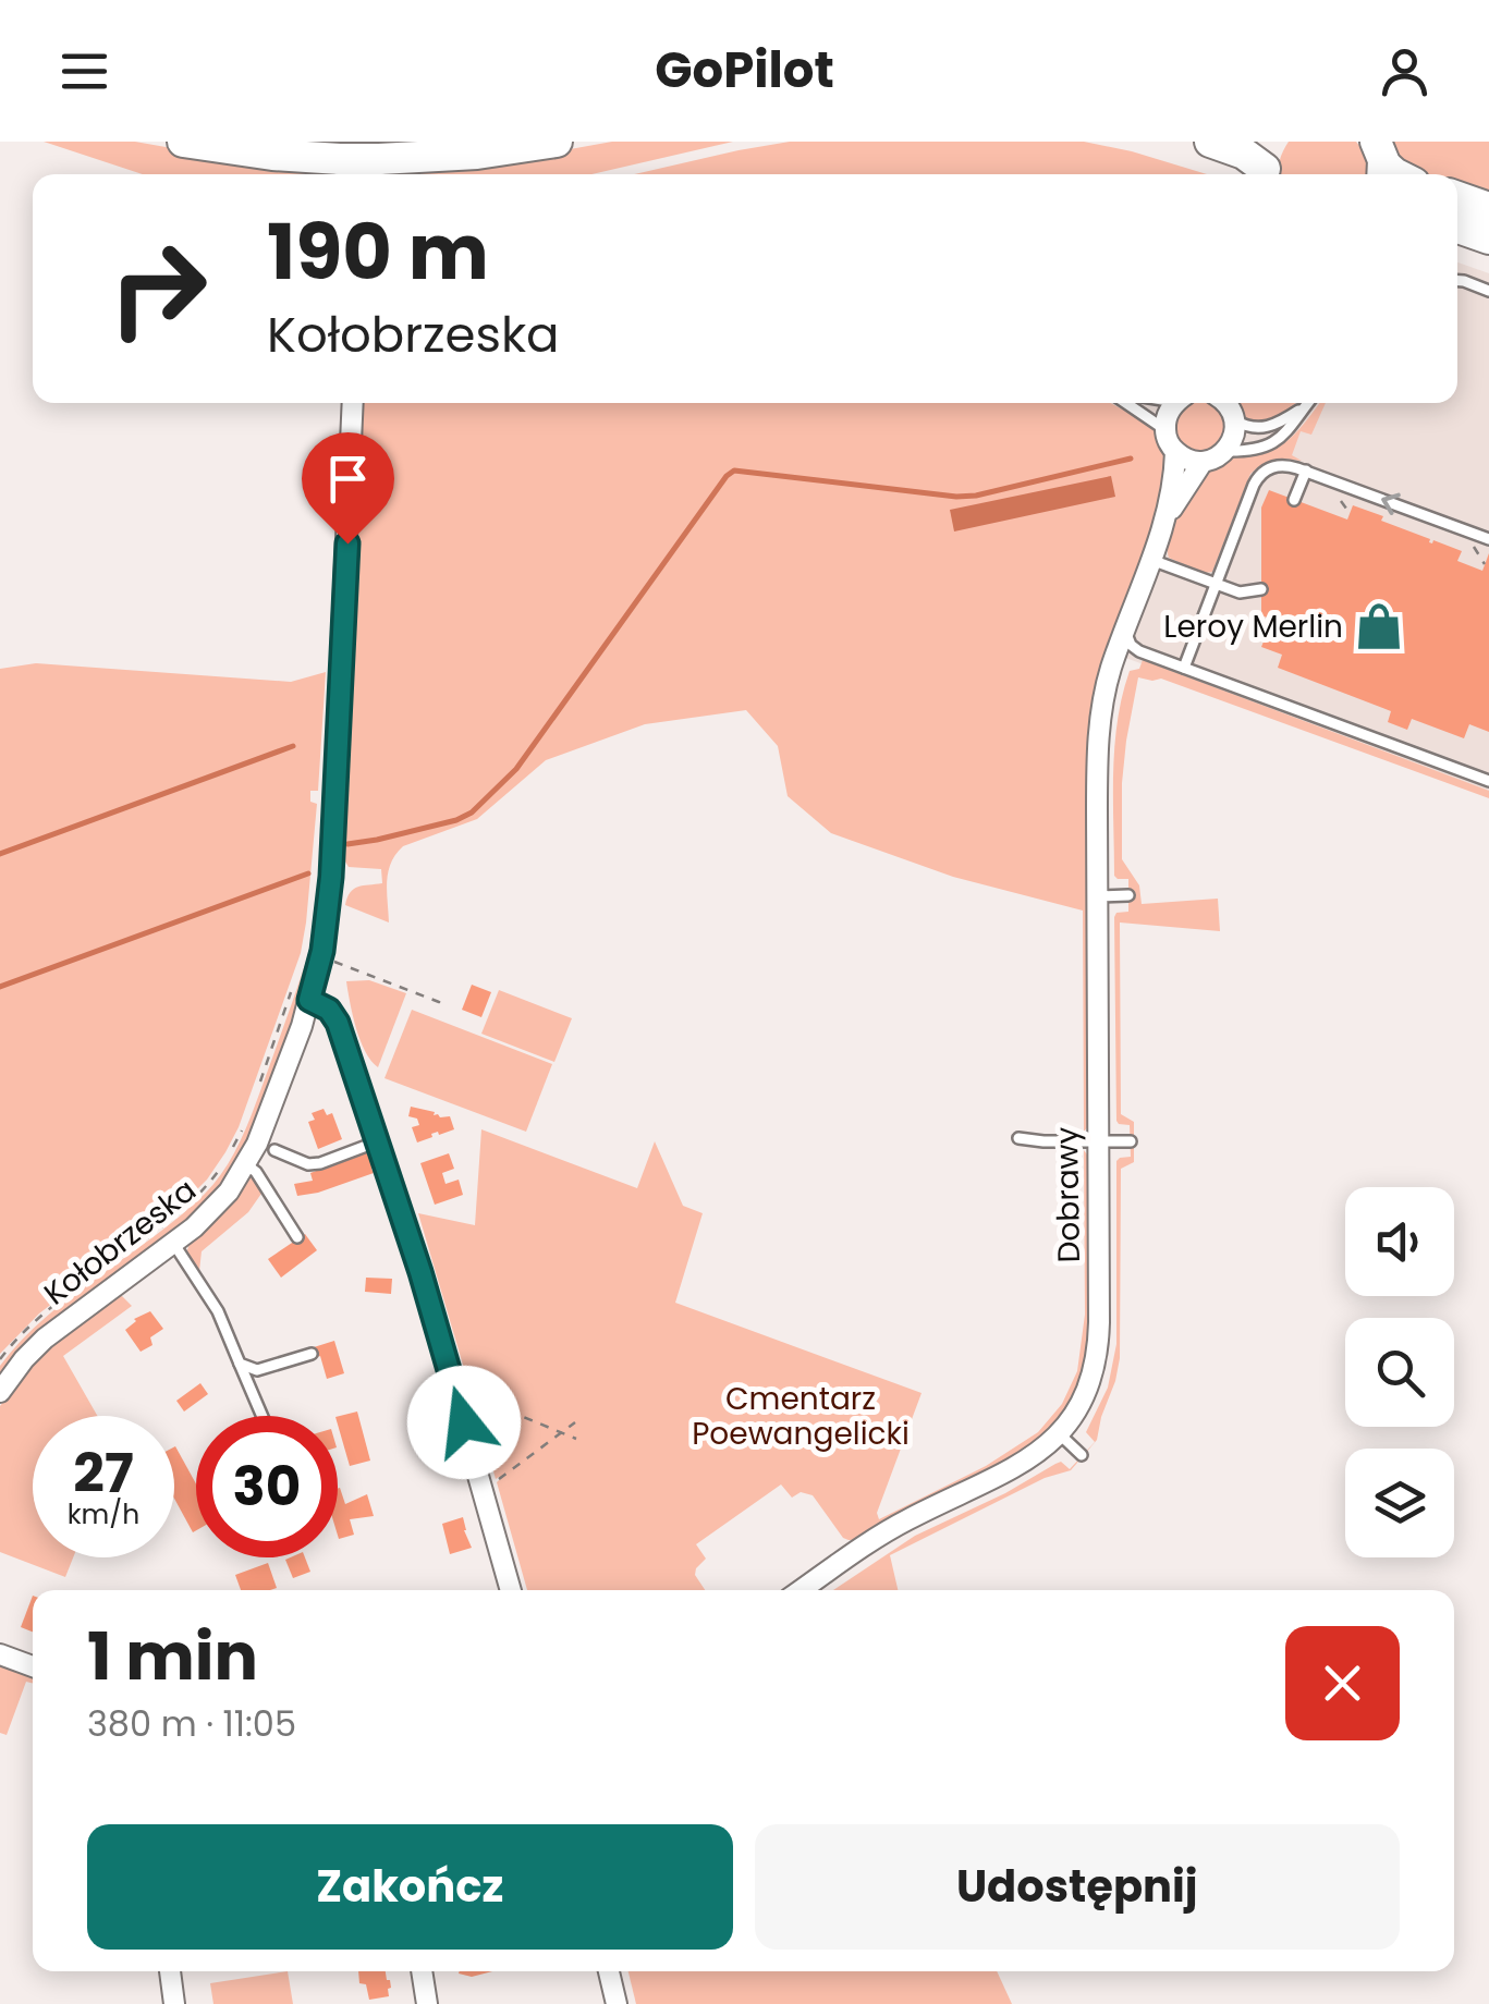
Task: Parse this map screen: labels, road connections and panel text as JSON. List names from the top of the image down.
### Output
{
  "streets": {
    "street": ["Dobrawy", "Kołobrzeska"]
  },
  "parks": ["Cmentarz Poewangelicki"],
  "places": {
    "shop": ["Leroy Merlin"]
  },
  "page": {
    "header": "GoPilot",
    "turn": ["190 m", "Kołobrzeska"],
    "speed": "27 km/h",
    "limit": "30",
    "heading": ["1 min", "380 m · 11:05"],
    "buttons": ["Zakończ", "Udostępnij"]
  }
}
